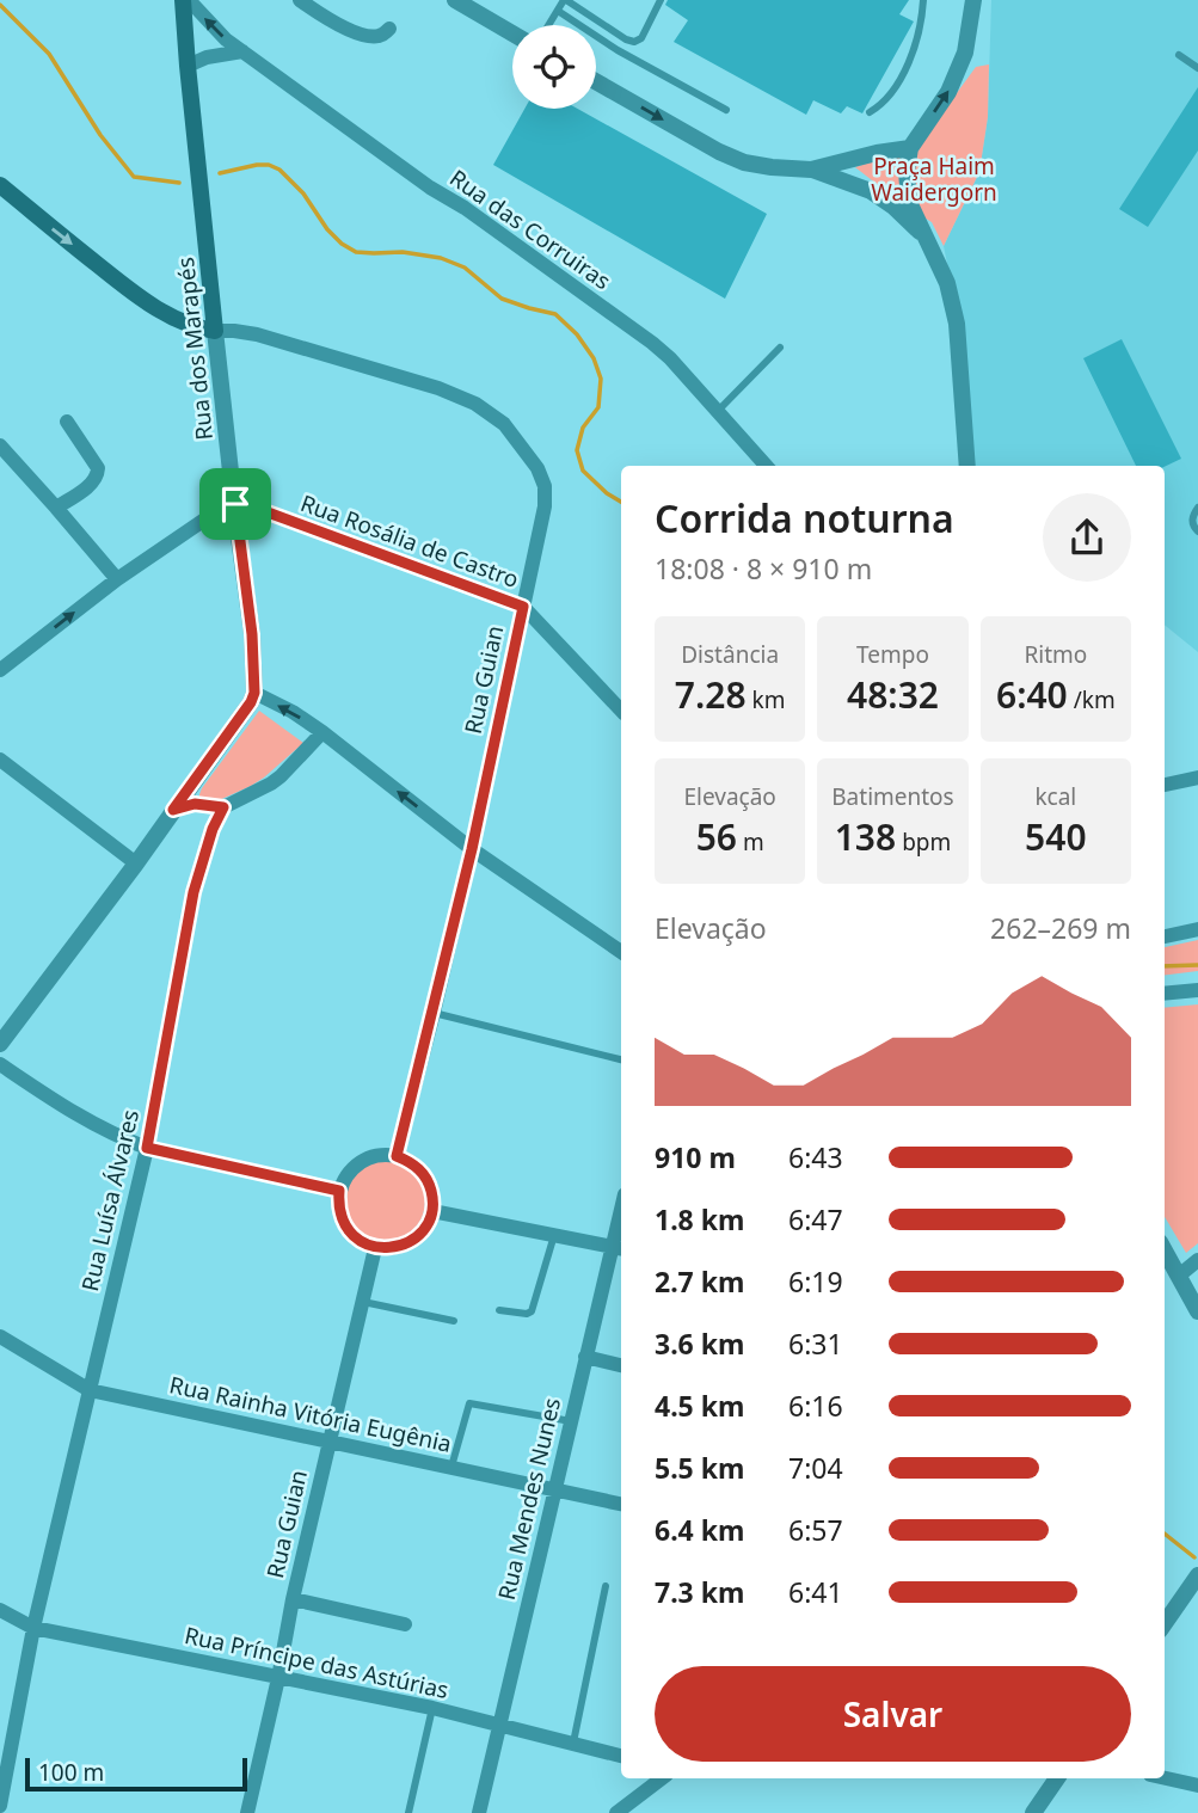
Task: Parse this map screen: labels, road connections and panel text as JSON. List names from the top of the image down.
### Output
{
  "streets": {
    "main road": ["Rua dos Marapés"],
    "street": [
      "Rua das Corruiras",
      "Rua Rosália de Castro",
      "Rua Guian",
      "Rua Luísa Álvares",
      "Rua Rainha Vitória Eugênia",
      "Rua Mendes Nunes",
      "Rua Príncipe das Astúrias"
    ]
  },
  "crossings": [
    ["Rua das Corruiras", "Rua dos Marapés"],
    ["Rua dos Marapés", "Rua Rosália de Castro"],
    ["Rua dos Marapés", "Rua Guian"],
    ["Rua Rosália de Castro", "Rua Guian"],
    ["Rua Guian", "Rua Rainha Vitória Eugênia"],
    ["Rua Guian", "Rua Príncipe das Astúrias"],
    ["Rua Luísa Álvares", "Rua Rainha Vitória Eugênia"],
    ["Rua Luísa Álvares", "Rua Príncipe das Astúrias"],
    ["Rua Rainha Vitória Eugênia", "Rua Mendes Nunes"],
    ["Rua Mendes Nunes", "Rua Príncipe das Astúrias"]
  ],
  "parks": ["Praça Haim Waidergorn"],
  "scale_bar": "100 m",
  "page": {
    "heading": ["Corrida noturna", "18:08 · 8 × 910 m"],
    "stats": [
      ["Distância", "7.28 km"],
      ["Tempo", "48:32"],
      ["Ritmo", "6:40 /km"],
      ["Elevação", "56 m"],
      ["Batimentos", "138 bpm"],
      ["kcal", "540"]
    ],
    "chart": ["Elevação", "262–269 m"],
    "list": [
      {
        "name": "910 m",
        "note": "6:43"
      },
      {
        "name": "1.8 km",
        "note": "6:47"
      },
      {
        "name": "2.7 km",
        "note": "6:19"
      },
      {
        "name": "3.6 km",
        "note": "6:31"
      },
      {
        "name": "4.5 km",
        "note": "6:16"
      },
      {
        "name": "5.5 km",
        "note": "7:04"
      },
      {
        "name": "6.4 km",
        "note": "6:57"
      },
      {
        "name": "7.3 km",
        "note": "6:41"
      }
    ],
    "buttons": "Salvar",
    "scale": "100 m"
  }
}
